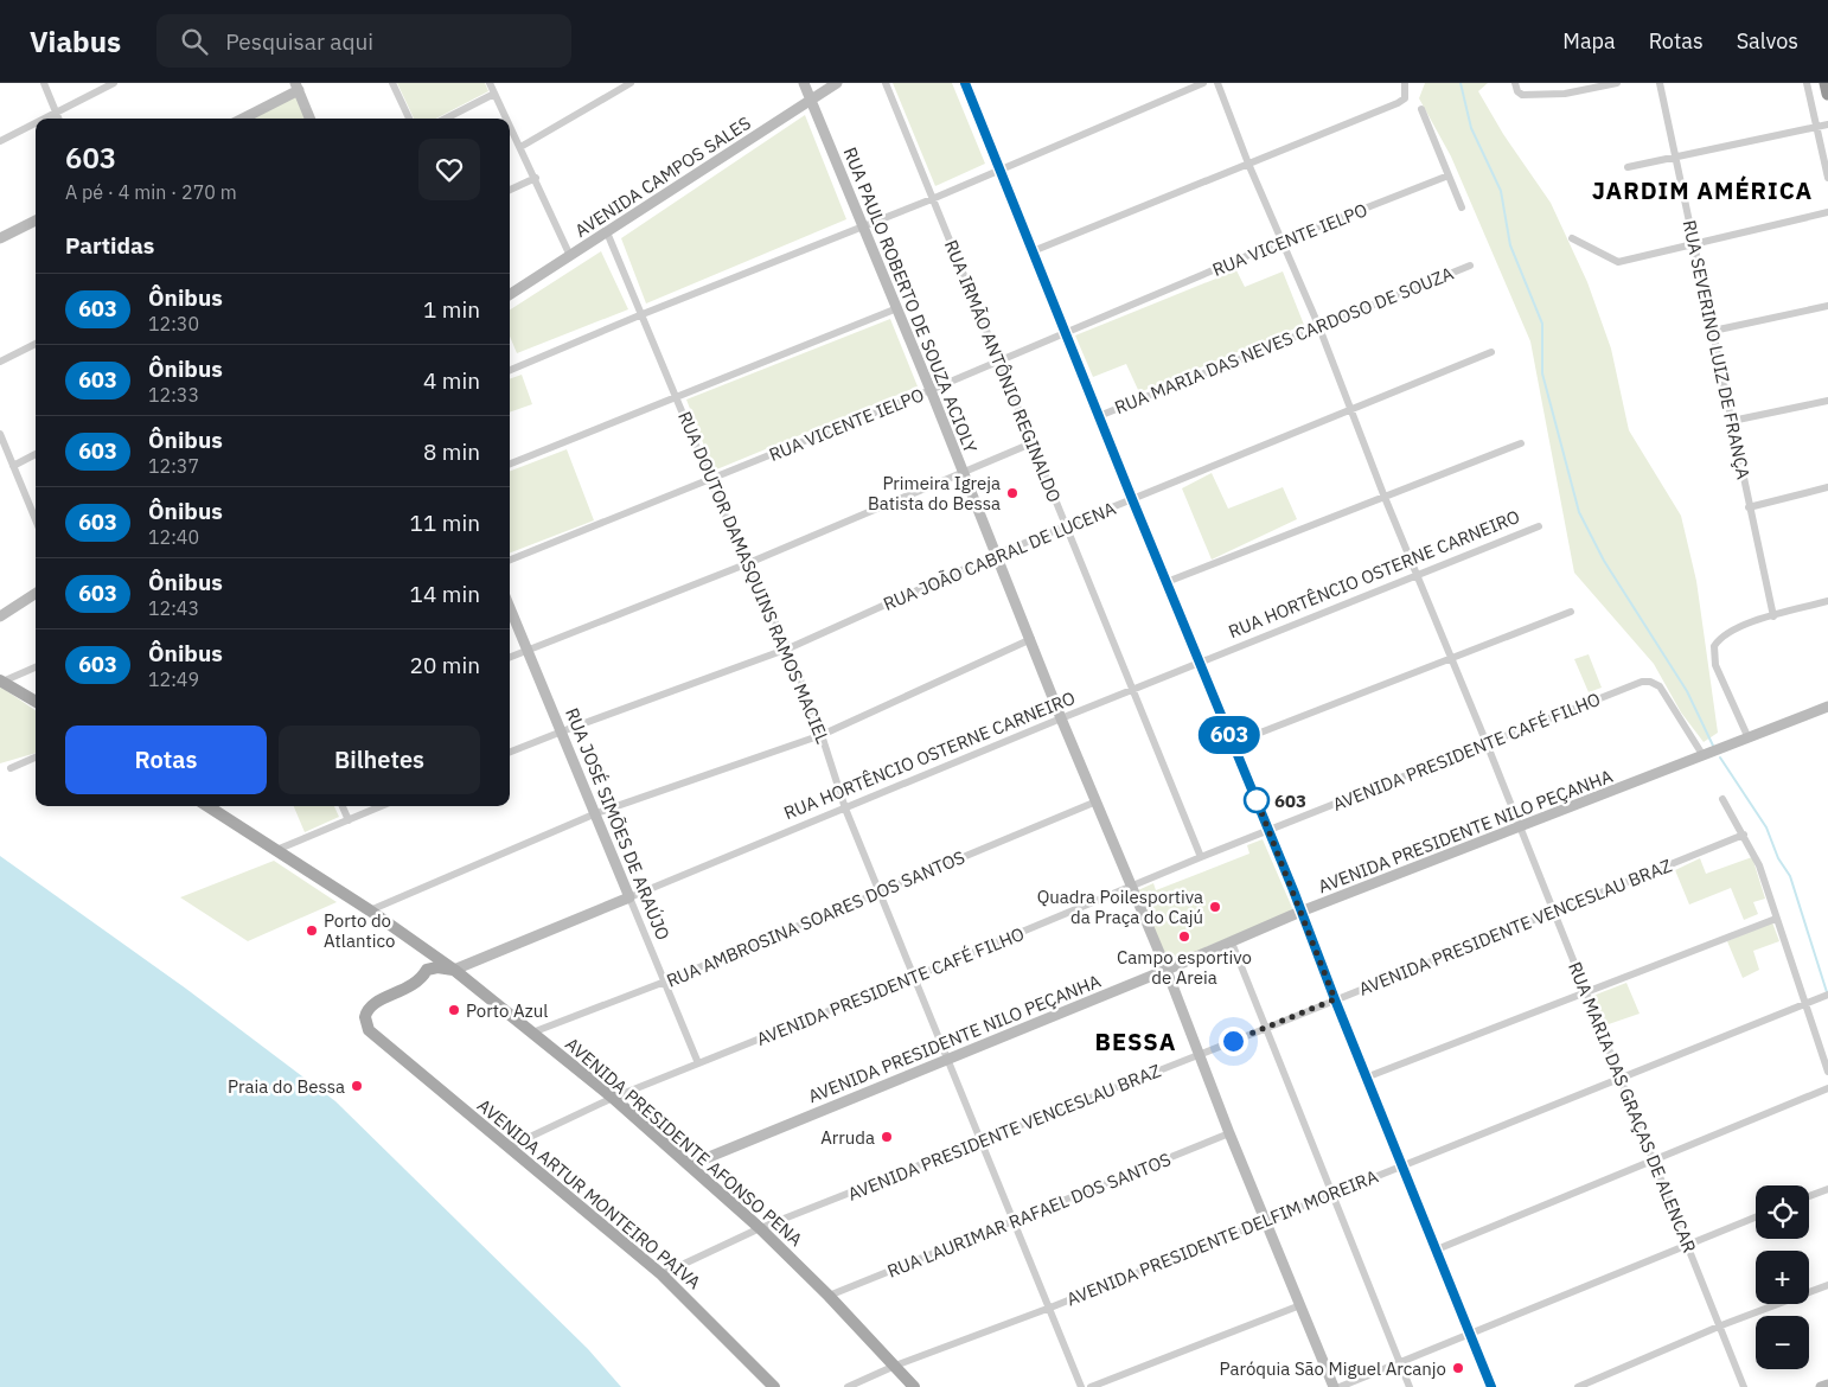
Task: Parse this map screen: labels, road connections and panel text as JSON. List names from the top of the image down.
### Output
{
  "streets": {
    "main road": ["RUA HORTÊNCIO OSTERNE CARNEIRO", "AVENIDA PRESIDENTE AFONSO PENA", "AVENIDA ARTUR MONTEIRO PAIVA"],
    "street": [
      "AVENIDA CAMPOS SALES",
      "RUA VICENTE IELPO",
      "RUA PAULO ROBERTO DE SOUZA ACIOLY",
      "RUA MARIA DAS NEVES CARDOSO DE SOUZA",
      "RUA SEVERINO LUIZ DE FRANÇA",
      "RUA IRMÃO ANTÔNIO REGINALDO",
      "RUA JOÃO CABRAL DE LUCENA",
      "RUA DOUTOR DAMASQUINS RAMOS MACIEL",
      "AVENIDA PRESIDENTE CAFÉ FILHO",
      "RUA JOSÉ SIMÕES DE ARAÚJO",
      "AVENIDA PRESIDENTE NILO PEÇANHA",
      "RUA AMBROSINA SOARES DOS SANTOS",
      "AVENIDA PRESIDENTE VENCESLAU BRAZ",
      "RUA MARIA DAS GRAÇAS DE ALENCAR",
      "RUA LAURIMAR RAFAEL DOS SANTOS",
      "AVENIDA PRESIDENTE DELFIM MOREIRA"
    ]
  },
  "crossings": [
    ["AVENIDA CAMPOS SALES", "RUA PAULO ROBERTO DE SOUZA ACIOLY"],
    ["AVENIDA CAMPOS SALES", "RUA DOUTOR DAMASQUINS RAMOS MACIEL"],
    ["RUA VICENTE IELPO", "RUA PAULO ROBERTO DE SOUZA ACIOLY"],
    ["RUA VICENTE IELPO", "RUA IRMÃO ANTÔNIO REGINALDO"],
    ["RUA VICENTE IELPO", "RUA DOUTOR DAMASQUINS RAMOS MACIEL"],
    ["RUA VICENTE IELPO", "RUA MARIA DAS GRAÇAS DE ALENCAR"],
    ["RUA PAULO ROBERTO DE SOUZA ACIOLY", "RUA JOÃO CABRAL DE LUCENA"],
    ["RUA PAULO ROBERTO DE SOUZA ACIOLY", "RUA HORTÊNCIO OSTERNE CARNEIRO"],
    ["RUA PAULO ROBERTO DE SOUZA ACIOLY", "AVENIDA PRESIDENTE CAFÉ FILHO"],
    ["RUA PAULO ROBERTO DE SOUZA ACIOLY", "AVENIDA PRESIDENTE NILO PEÇANHA"],
    ["RUA PAULO ROBERTO DE SOUZA ACIOLY", "RUA AMBROSINA SOARES DOS SANTOS"],
    ["RUA PAULO ROBERTO DE SOUZA ACIOLY", "AVENIDA PRESIDENTE VENCESLAU BRAZ"],
    ["RUA PAULO ROBERTO DE SOUZA ACIOLY", "RUA LAURIMAR RAFAEL DOS SANTOS"],
    ["RUA PAULO ROBERTO DE SOUZA ACIOLY", "AVENIDA PRESIDENTE DELFIM MOREIRA"],
    ["RUA MARIA DAS NEVES CARDOSO DE SOUZA", "RUA MARIA DAS GRAÇAS DE ALENCAR"],
    ["RUA IRMÃO ANTÔNIO REGINALDO", "RUA JOÃO CABRAL DE LUCENA"],
    ["RUA IRMÃO ANTÔNIO REGINALDO", "RUA HORTÊNCIO OSTERNE CARNEIRO"],
    ["RUA IRMÃO ANTÔNIO REGINALDO", "AVENIDA PRESIDENTE CAFÉ FILHO"],
    ["RUA JOÃO CABRAL DE LUCENA", "RUA DOUTOR DAMASQUINS RAMOS MACIEL"],
    ["RUA JOÃO CABRAL DE LUCENA", "RUA JOSÉ SIMÕES DE ARAÚJO"],
    ["RUA JOÃO CABRAL DE LUCENA", "RUA MARIA DAS GRAÇAS DE ALENCAR"],
    ["RUA HORTÊNCIO OSTERNE CARNEIRO", "RUA DOUTOR DAMASQUINS RAMOS MACIEL"],
    ["RUA HORTÊNCIO OSTERNE CARNEIRO", "RUA JOSÉ SIMÕES DE ARAÚJO"],
    ["RUA HORTÊNCIO OSTERNE CARNEIRO", "RUA MARIA DAS GRAÇAS DE ALENCAR"],
    ["RUA HORTÊNCIO OSTERNE CARNEIRO", "AVENIDA PRESIDENTE AFONSO PENA"],
    ["RUA HORTÊNCIO OSTERNE CARNEIRO", "AVENIDA ARTUR MONTEIRO PAIVA"],
    ["RUA DOUTOR DAMASQUINS RAMOS MACIEL", "AVENIDA PRESIDENTE CAFÉ FILHO"],
    ["RUA DOUTOR DAMASQUINS RAMOS MACIEL", "AVENIDA PRESIDENTE NILO PEÇANHA"],
    ["RUA DOUTOR DAMASQUINS RAMOS MACIEL", "RUA AMBROSINA SOARES DOS SANTOS"],
    ["RUA DOUTOR DAMASQUINS RAMOS MACIEL", "AVENIDA PRESIDENTE VENCESLAU BRAZ"],
    ["RUA DOUTOR DAMASQUINS RAMOS MACIEL", "RUA LAURIMAR RAFAEL DOS SANTOS"],
    ["RUA DOUTOR DAMASQUINS RAMOS MACIEL", "AVENIDA PRESIDENTE DELFIM MOREIRA"],
    ["AVENIDA PRESIDENTE CAFÉ FILHO", "RUA JOSÉ SIMÕES DE ARAÚJO"],
    ["AVENIDA PRESIDENTE CAFÉ FILHO", "AVENIDA PRESIDENTE NILO PEÇANHA"],
    ["AVENIDA PRESIDENTE CAFÉ FILHO", "RUA MARIA DAS GRAÇAS DE ALENCAR"],
    ["AVENIDA PRESIDENTE CAFÉ FILHO", "AVENIDA PRESIDENTE AFONSO PENA"],
    ["AVENIDA PRESIDENTE CAFÉ FILHO", "AVENIDA ARTUR MONTEIRO PAIVA"],
    ["RUA JOSÉ SIMÕES DE ARAÚJO", "RUA AMBROSINA SOARES DOS SANTOS"],
    ["AVENIDA PRESIDENTE NILO PEÇANHA", "RUA MARIA DAS GRAÇAS DE ALENCAR"],
    ["AVENIDA PRESIDENTE NILO PEÇANHA", "AVENIDA PRESIDENTE AFONSO PENA"],
    ["RUA AMBROSINA SOARES DOS SANTOS", "AVENIDA PRESIDENTE AFONSO PENA"],
    ["AVENIDA PRESIDENTE VENCESLAU BRAZ", "RUA MARIA DAS GRAÇAS DE ALENCAR"],
    ["AVENIDA PRESIDENTE VENCESLAU BRAZ", "AVENIDA PRESIDENTE AFONSO PENA"],
    ["AVENIDA PRESIDENTE VENCESLAU BRAZ", "AVENIDA ARTUR MONTEIRO PAIVA"],
    ["RUA MARIA DAS GRAÇAS DE ALENCAR", "AVENIDA PRESIDENTE DELFIM MOREIRA"],
    ["AVENIDA PRESIDENTE AFONSO PENA", "AVENIDA ARTUR MONTEIRO PAIVA"],
    ["AVENIDA PRESIDENTE AFONSO PENA", "RUA LAURIMAR RAFAEL DOS SANTOS"],
    ["AVENIDA PRESIDENTE AFONSO PENA", "AVENIDA PRESIDENTE DELFIM MOREIRA"]
  ],
  "districts": ["JARDIM AMÉRICA", "BESSA"],
  "places": [
    "Primeira Igreja Batista do Bessa",
    "603",
    "Quadra Poilesportiva da Praça do Cajú",
    "Porto do Atlantico",
    "Campo esportivo de Areia",
    "Porto Azul",
    "Praia do Bessa",
    "Arruda",
    "Paróquia São Miguel Arcanjo"
  ],
  "lines": ["bus line 603"],
  "page": {
    "header": "Viabus",
    "search": "Pesquisar aqui",
    "nav": ["Mapa", "Rotas", "Salvos"],
    "on_map": "603",
    "heading": [
      ["603", "A pé · 4 min · 270 m"],
      "Partidas"
    ],
    "list": [
      {
        "mark": "603",
        "name": "Ônibus",
        "note": "12:30",
        "value": "1 min"
      },
      {
        "mark": "603",
        "name": "Ônibus",
        "note": "12:33",
        "value": "4 min"
      },
      {
        "mark": "603",
        "name": "Ônibus",
        "note": "12:37",
        "value": "8 min"
      },
      {
        "mark": "603",
        "name": "Ônibus",
        "note": "12:40",
        "value": "11 min"
      },
      {
        "mark": "603",
        "name": "Ônibus",
        "note": "12:43",
        "value": "14 min"
      },
      {
        "mark": "603",
        "name": "Ônibus",
        "note": "12:49",
        "value": "20 min"
      }
    ],
    "buttons": ["Rotas", "Bilhetes"],
    "map_buttons": ["+", "−"]
  }
}
